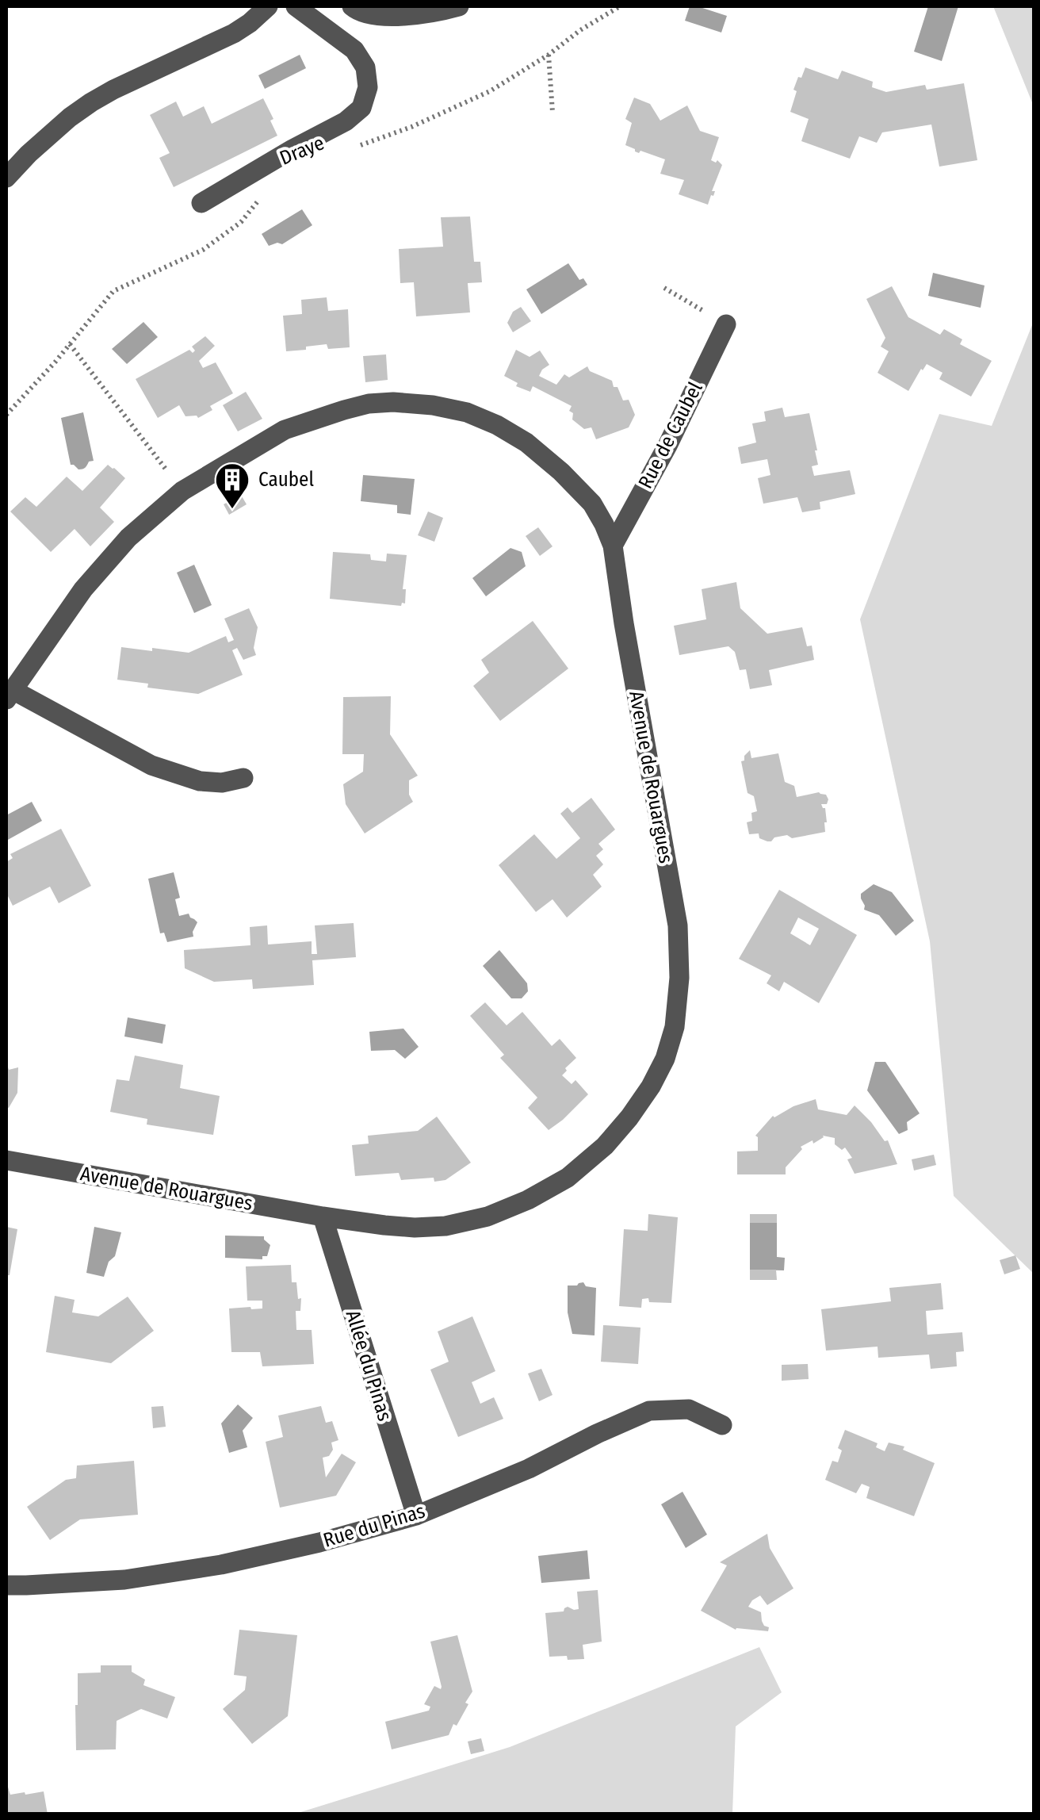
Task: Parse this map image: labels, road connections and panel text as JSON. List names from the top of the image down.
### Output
{
  "streets": {
    "street": [
      "Rue de Caubel",
      "Avenue de Rouargues",
      "Allée du Pinas",
      "Rue du Pinas"
    ],
    "path": ["Draye"]
  },
  "crossings": [
    ["Rue de Caubel", "Avenue de Rouargues"],
    ["Avenue de Rouargues", "Allée du Pinas"],
    ["Allée du Pinas", "Rue du Pinas"]
  ],
  "places": {
    "building": ["Caubel"]
  }
}
